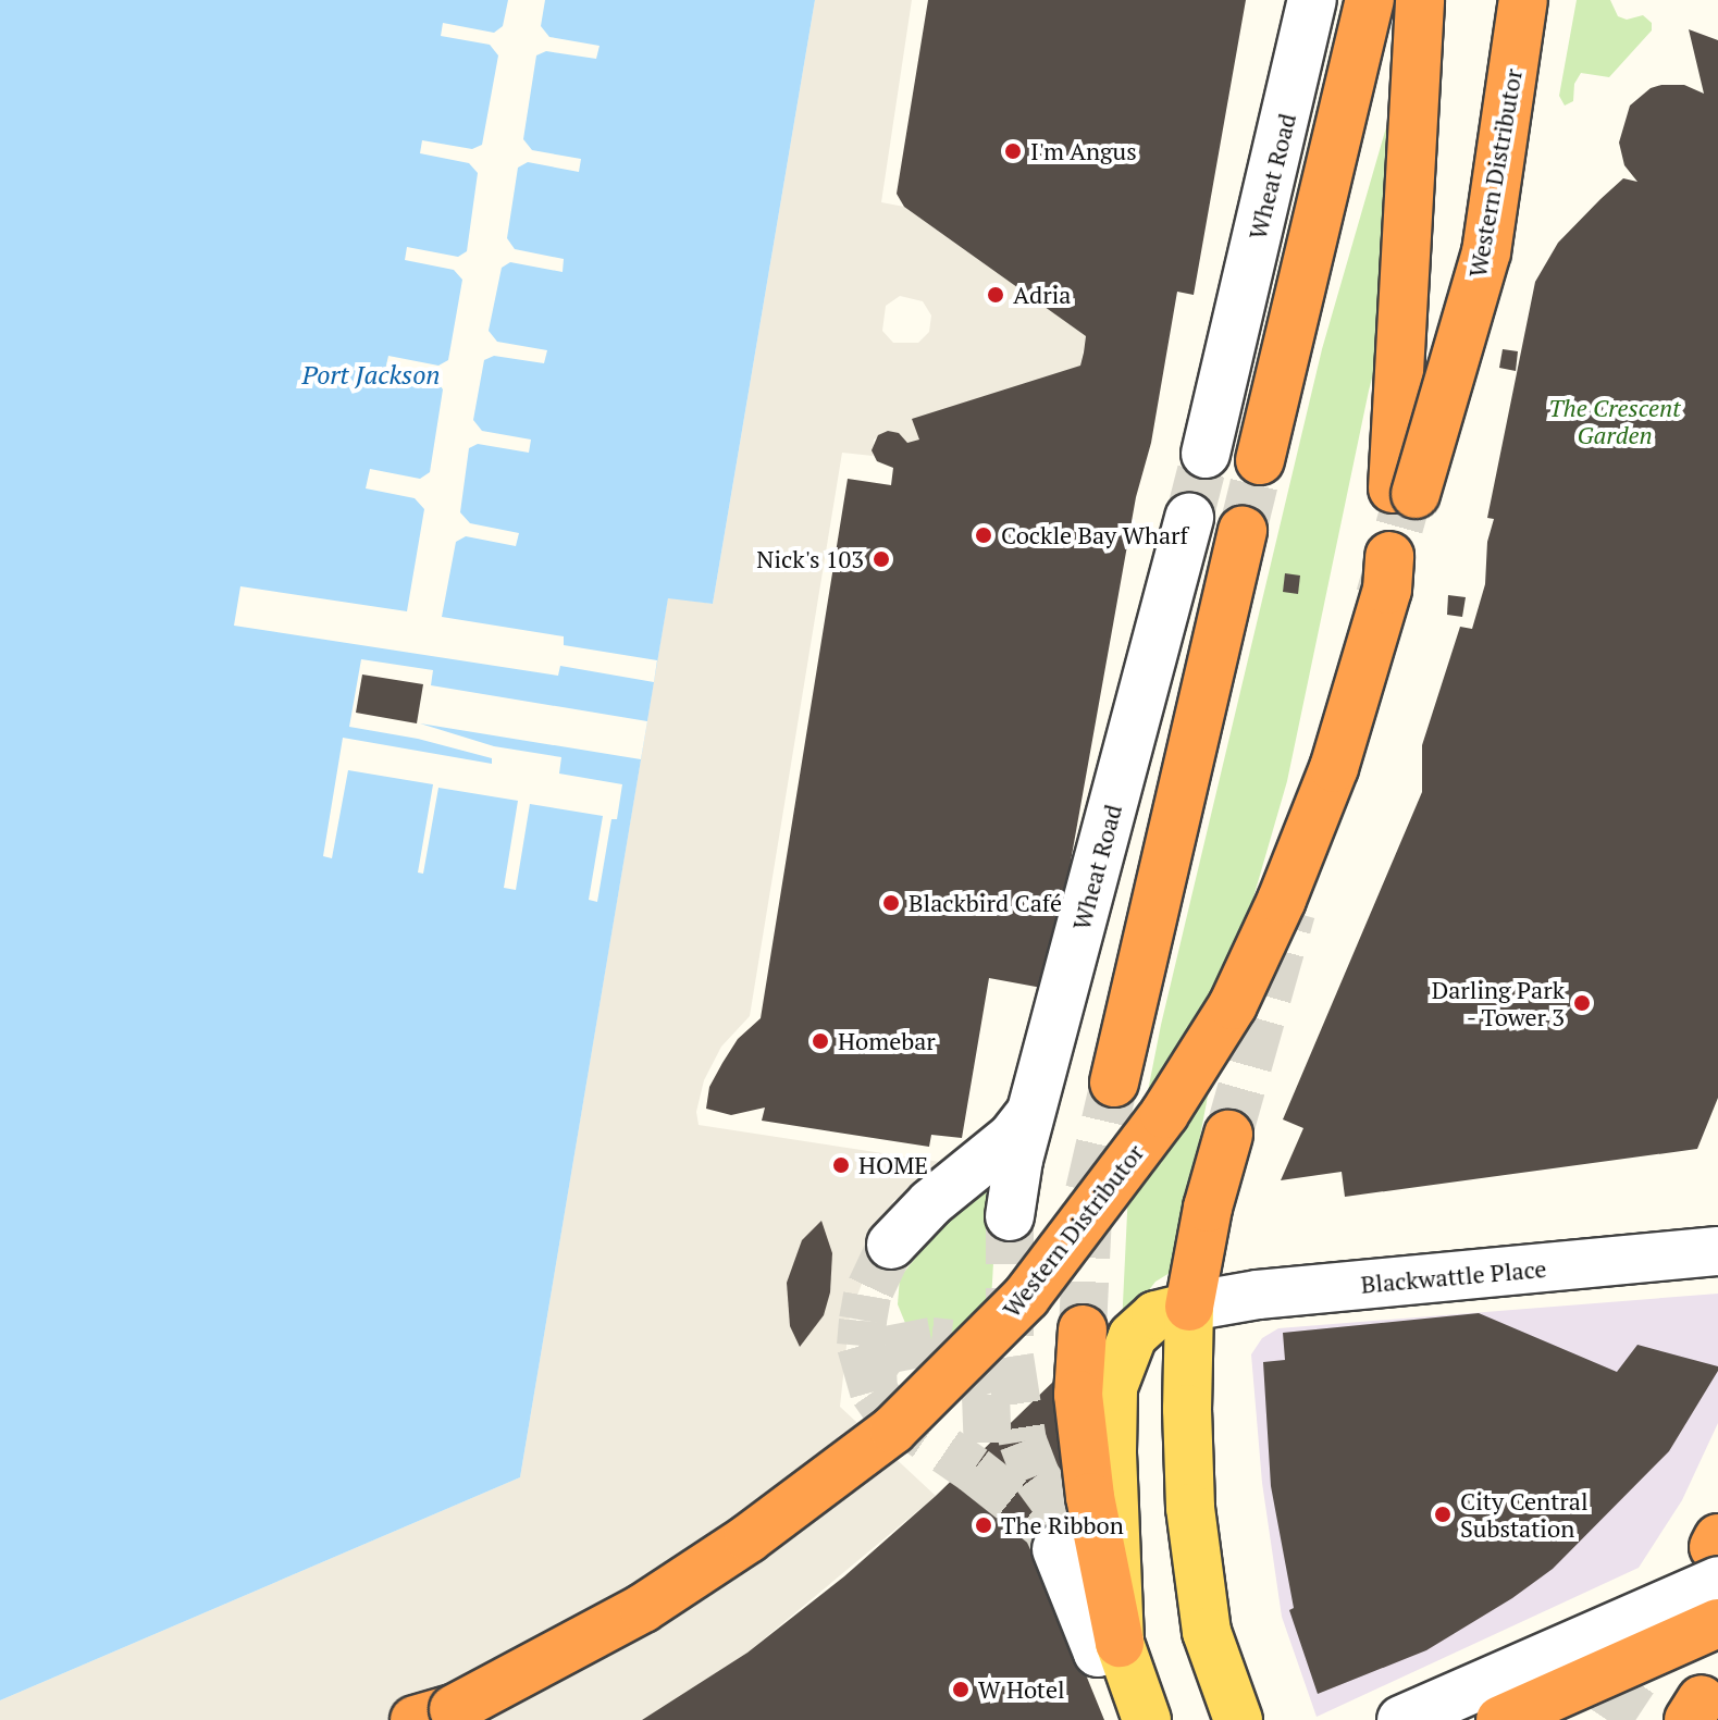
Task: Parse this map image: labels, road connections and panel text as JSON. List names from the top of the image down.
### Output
{
  "streets": {
    "highway": ["Western Distributor"],
    "lane": ["Wheat Road", "Blackwattle Place"]
  },
  "water": ["Port Jackson"],
  "parks": ["The Crescent Garden"],
  "places": [
    "I'm Angus",
    "Adria",
    "Cockle Bay Wharf",
    "Nick's 103",
    "Blackbird Café",
    "Darling Park - Tower 3",
    "Homebar",
    "HOME",
    "City Central Substation",
    "The Ribbon",
    "W Hotel"
  ]
}
